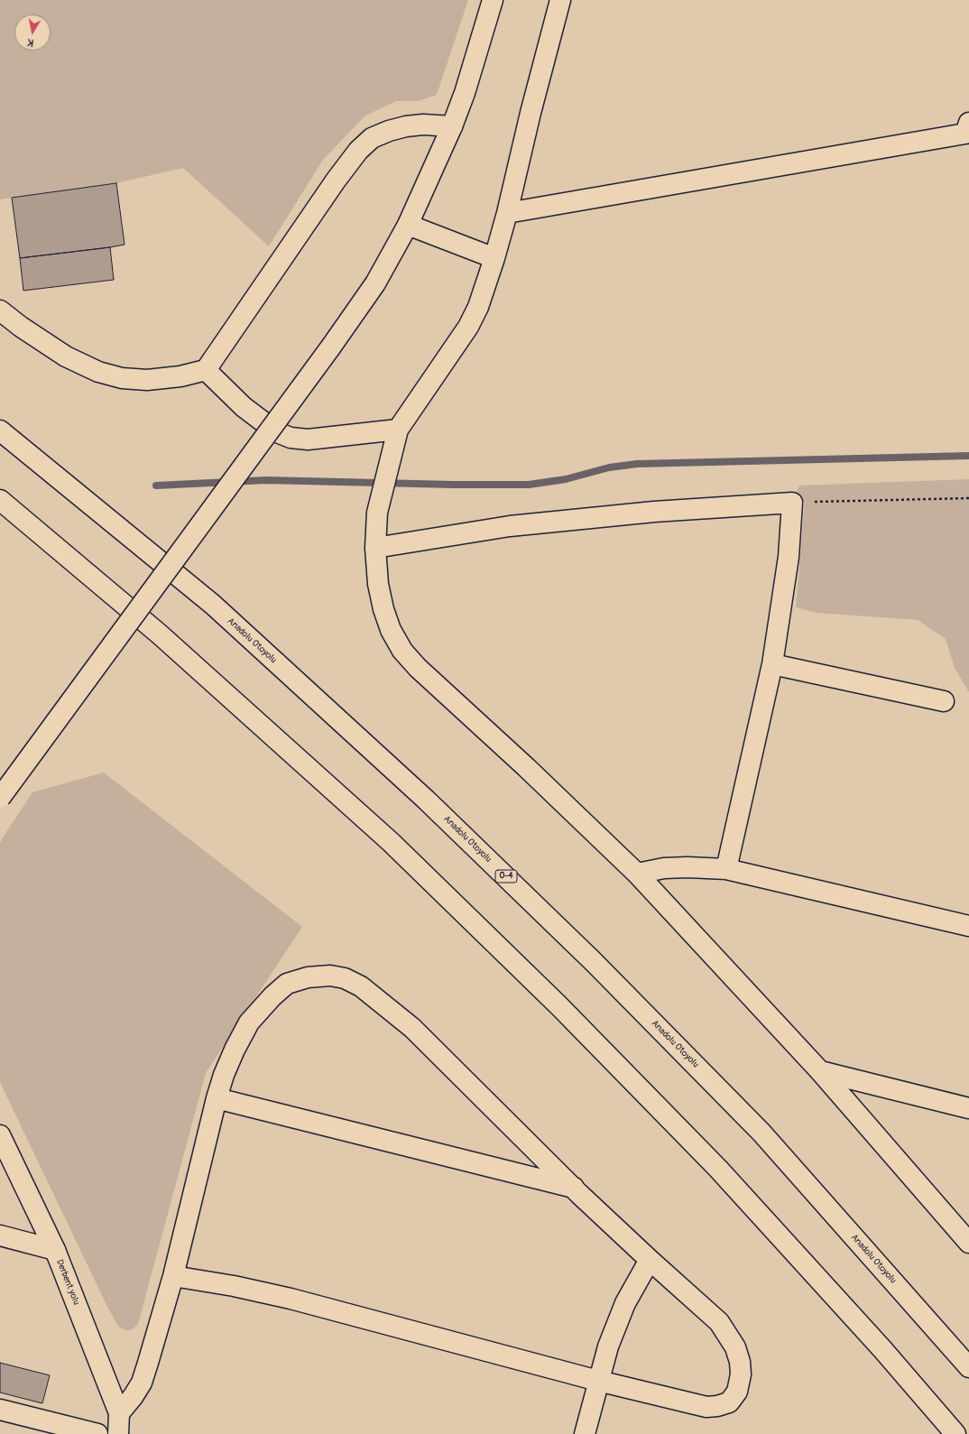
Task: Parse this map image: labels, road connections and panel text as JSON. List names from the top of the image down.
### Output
{
  "streets": {
    "main road": ["Anadolu Otoyolu", "O-4", "Derbent yolu"]
  },
  "north": "bottom"
}
